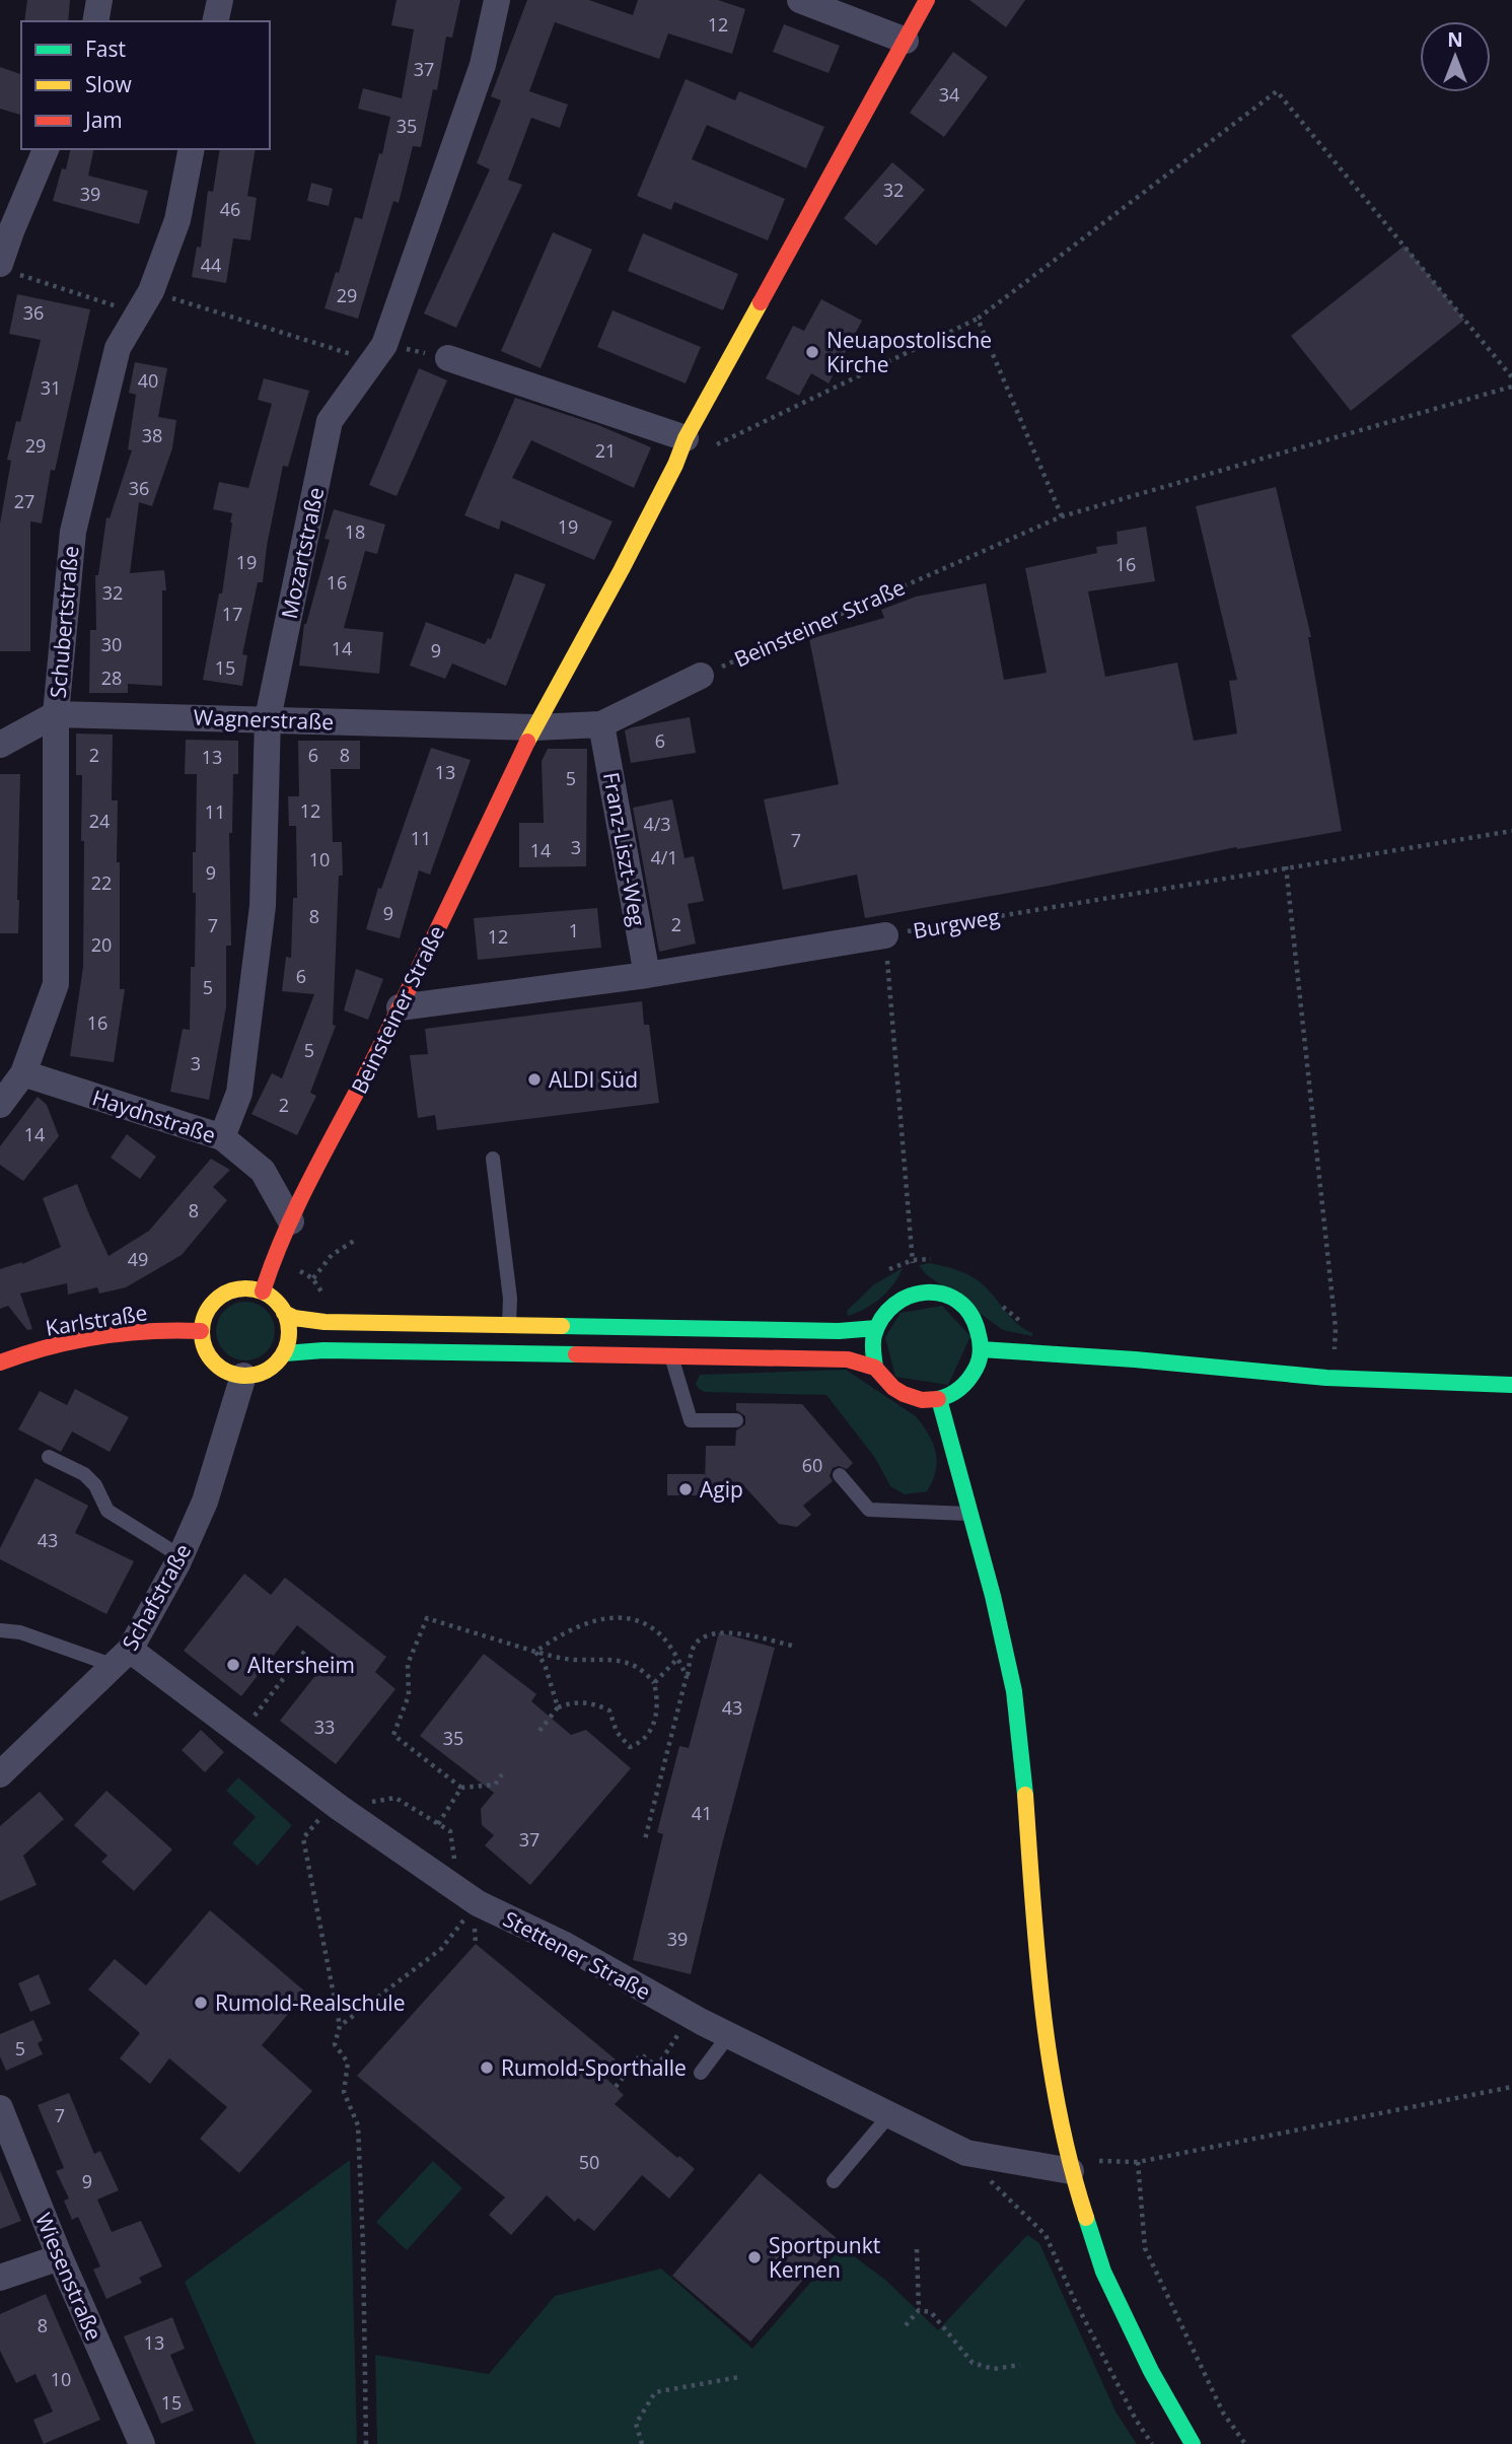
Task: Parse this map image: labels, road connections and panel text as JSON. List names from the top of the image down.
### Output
{
  "streets": {
    "main road": ["Beinsteiner Straße", "Karlstraße"],
    "street": [
      "Mozartstraße",
      "Schubertstraße",
      "Wagnerstraße",
      "Franz-Liszt-Weg",
      "Burgweg",
      "Haydnstraße",
      "Schafstraße",
      "Stettener Straße",
      "Wiesenstraße"
    ]
  },
  "crossings": [
    ["Mozartstraße", "Wagnerstraße"],
    ["Mozartstraße", "Haydnstraße"],
    ["Schubertstraße", "Wagnerstraße"],
    ["Schubertstraße", "Haydnstraße"],
    ["Beinsteiner Straße", "Wagnerstraße"],
    ["Beinsteiner Straße", "Burgweg"],
    ["Beinsteiner Straße", "Haydnstraße"],
    ["Beinsteiner Straße", "Karlstraße"],
    ["Beinsteiner Straße", "Schafstraße"],
    ["Franz-Liszt-Weg", "Burgweg"],
    ["Karlstraße", "Schafstraße"],
    ["Schafstraße", "Stettener Straße"]
  ],
  "places": [
    "Neuapostolische Kirche",
    "ALDI Süd",
    "Agip",
    "Altersheim",
    "Rumold-Realschule",
    "Rumold-Sporthalle",
    "Sportpunkt Kernen"
  ],
  "house_numbers": [
    "12",
    "37",
    "34",
    "35",
    "32",
    "39",
    "46",
    "44",
    "29",
    "36",
    "40",
    "31",
    "38",
    "29",
    "21",
    "36",
    "27",
    "19",
    "18",
    "19",
    "16",
    "16",
    "32",
    "17",
    "30",
    "14",
    "9",
    "15",
    "28",
    "6",
    "2",
    "6",
    "8",
    "13",
    "13",
    "5",
    "12",
    "11",
    "24",
    "4/3",
    "11",
    "7",
    "3",
    "14",
    "4/1",
    "10",
    "9",
    "22",
    "9",
    "8",
    "2",
    "7",
    "1",
    "12",
    "20",
    "6",
    "5",
    "16",
    "5",
    "3",
    "2",
    "14",
    "8",
    "49",
    "60",
    "43",
    "43",
    "33",
    "35",
    "41",
    "37",
    "39",
    "5",
    "7",
    "50",
    "9",
    "8",
    "13",
    "10",
    "15"
  ],
  "legend": ["Fast", "Slow", "Jam"],
  "north": "top"
}
